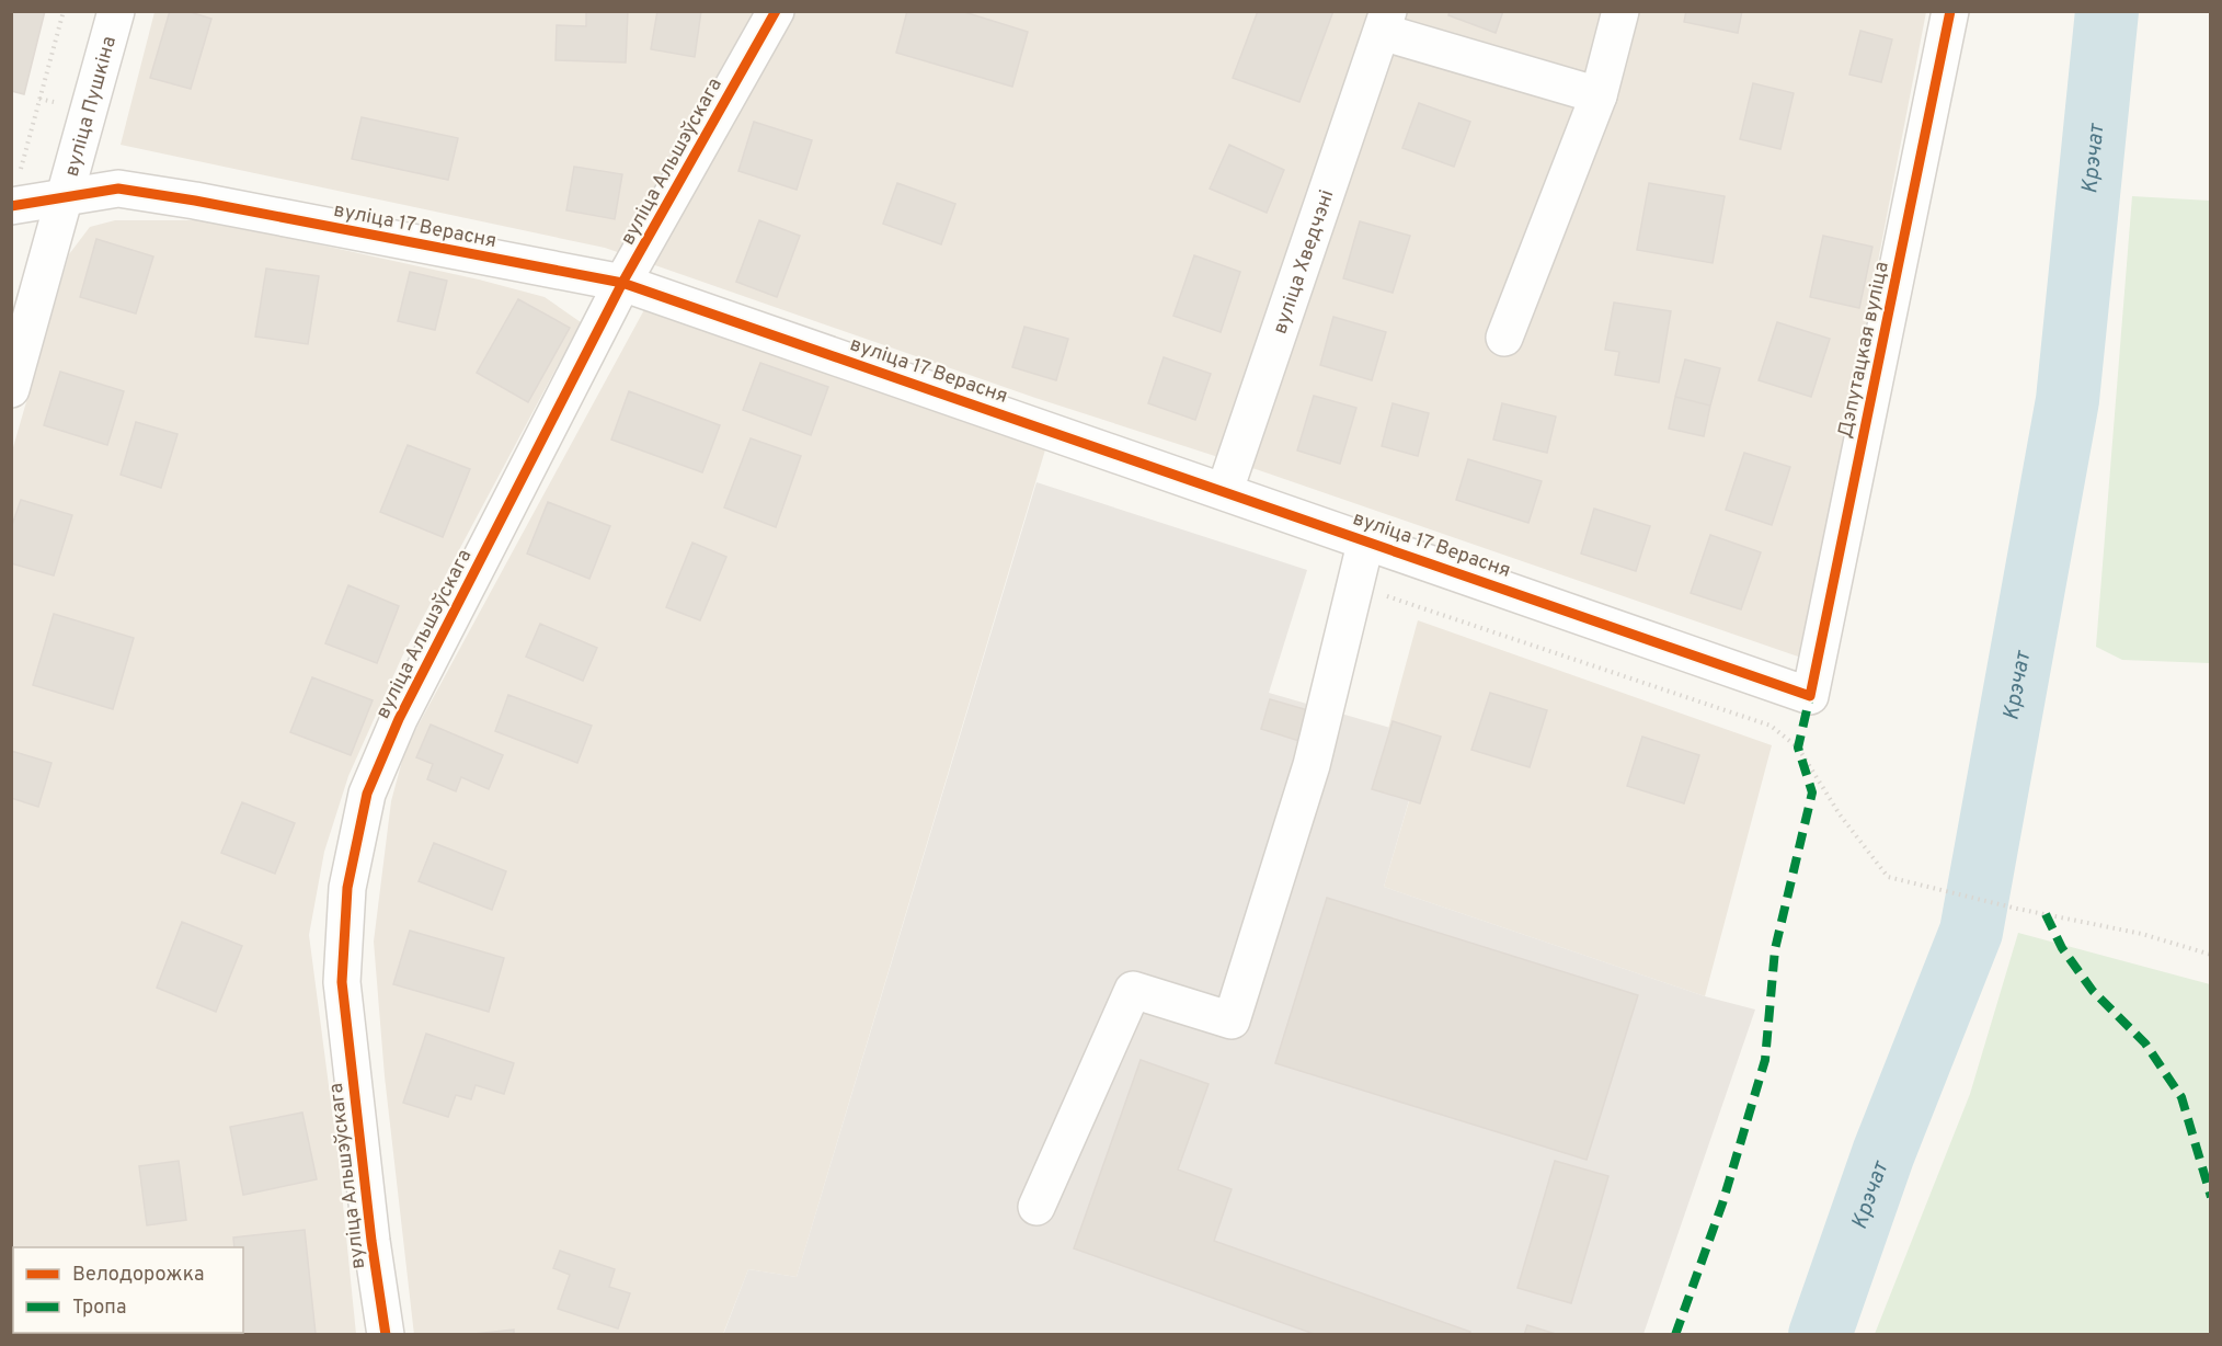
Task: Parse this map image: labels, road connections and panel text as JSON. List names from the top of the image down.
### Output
{
  "streets": {
    "street": [
      "вуліца Пушкіна",
      "вуліца Альшэўскага",
      "вуліца 17 Верасня",
      "вуліца Хведчэні",
      "Дэпутацкая вуліца"
    ]
  },
  "crossings": [
    ["вуліца Пушкіна", "вуліца 17 Верасня"],
    ["вуліца Альшэўскага", "вуліца 17 Верасня"],
    ["вуліца 17 Верасня", "вуліца Хведчэні"],
    ["вуліца 17 Верасня", "Дэпутацкая вуліца"]
  ],
  "water": ["Крэчат"],
  "legend": ["Велодорожка", "Тропа"]
}
